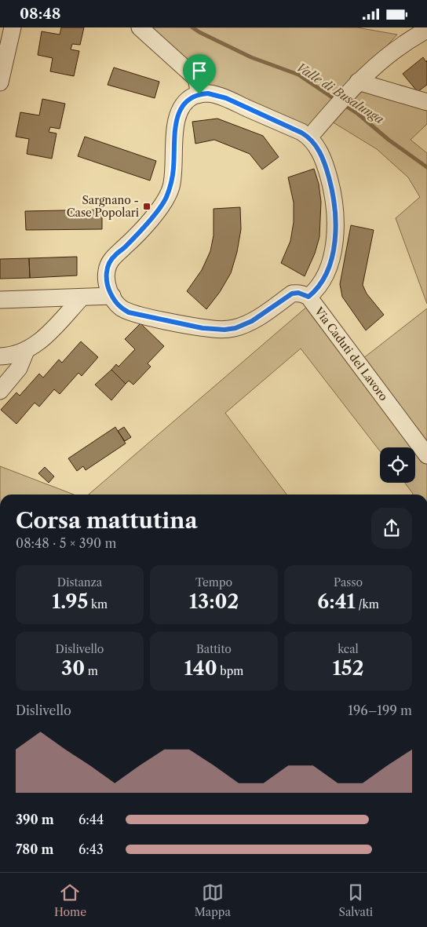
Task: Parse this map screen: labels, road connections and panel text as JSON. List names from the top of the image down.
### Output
{
  "streets": {
    "street": ["Via Caduti del Lavoro"]
  },
  "water": ["Valle di Busalunga"],
  "places": {
    "transit": ["Sargnano - Case Popolari"]
  },
  "page": {
    "status": "08:48",
    "heading": ["Corsa mattutina", "08:48 · 5 × 390 m"],
    "stats": [
      ["Distanza", "1.95 km"],
      ["Tempo", "13:02"],
      ["Passo", "6:41 /km"],
      ["Dislivello", "30 m"],
      ["Battito", "140 bpm"],
      ["kcal", "152"]
    ],
    "chart": ["Dislivello", "196–199 m"],
    "list": [
      {
        "name": "390 m",
        "note": "6:44"
      },
      {
        "name": "780 m",
        "note": "6:43"
      }
    ],
    "tabs": ["Home", "Mappa", "Salvati"]
  }
}
